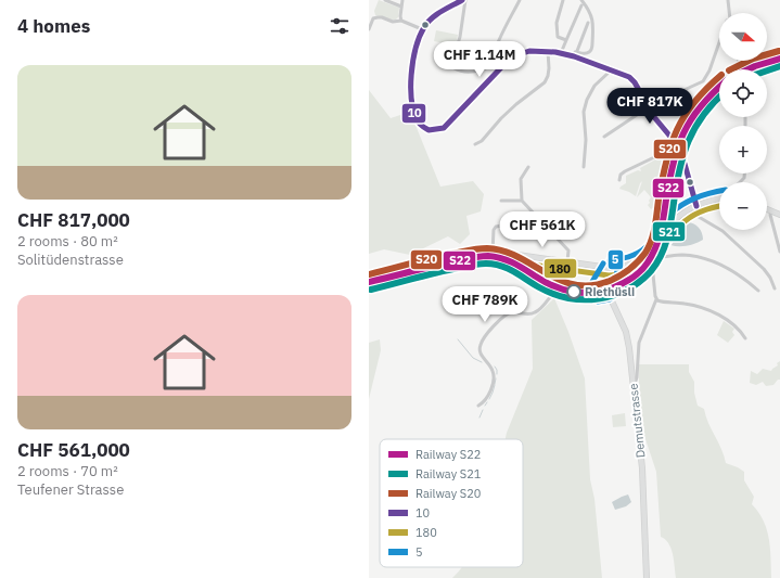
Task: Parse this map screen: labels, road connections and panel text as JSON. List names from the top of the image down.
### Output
{
  "streets": {
    "main road": ["Demutstrasse"]
  },
  "places": ["Riethüsli"],
  "lines": [
    "transit line 10",
    "rail line S20",
    "rail line S22",
    "rail line S21",
    "transit line 5",
    "transit line 180"
  ],
  "legend": [
    "Railway S22",
    "Railway S21",
    "Railway S20",
    "10",
    "180",
    "5"
  ],
  "north": "right",
  "page": {
    "heading": "4 homes",
    "map_buttons": ["+", "−"],
    "price": [
      "CHF 1.14M",
      "CHF 817K",
      "CHF 561K",
      "CHF 789K"
    ],
    "list": [
      {
        "name": "CHF 817,000",
        "note": "2 rooms · 80 m² · Solitüdenstrasse"
      },
      {
        "name": "CHF 561,000",
        "note": "2 rooms · 70 m² · Teufener Strasse"
      }
    ]
  }
}
